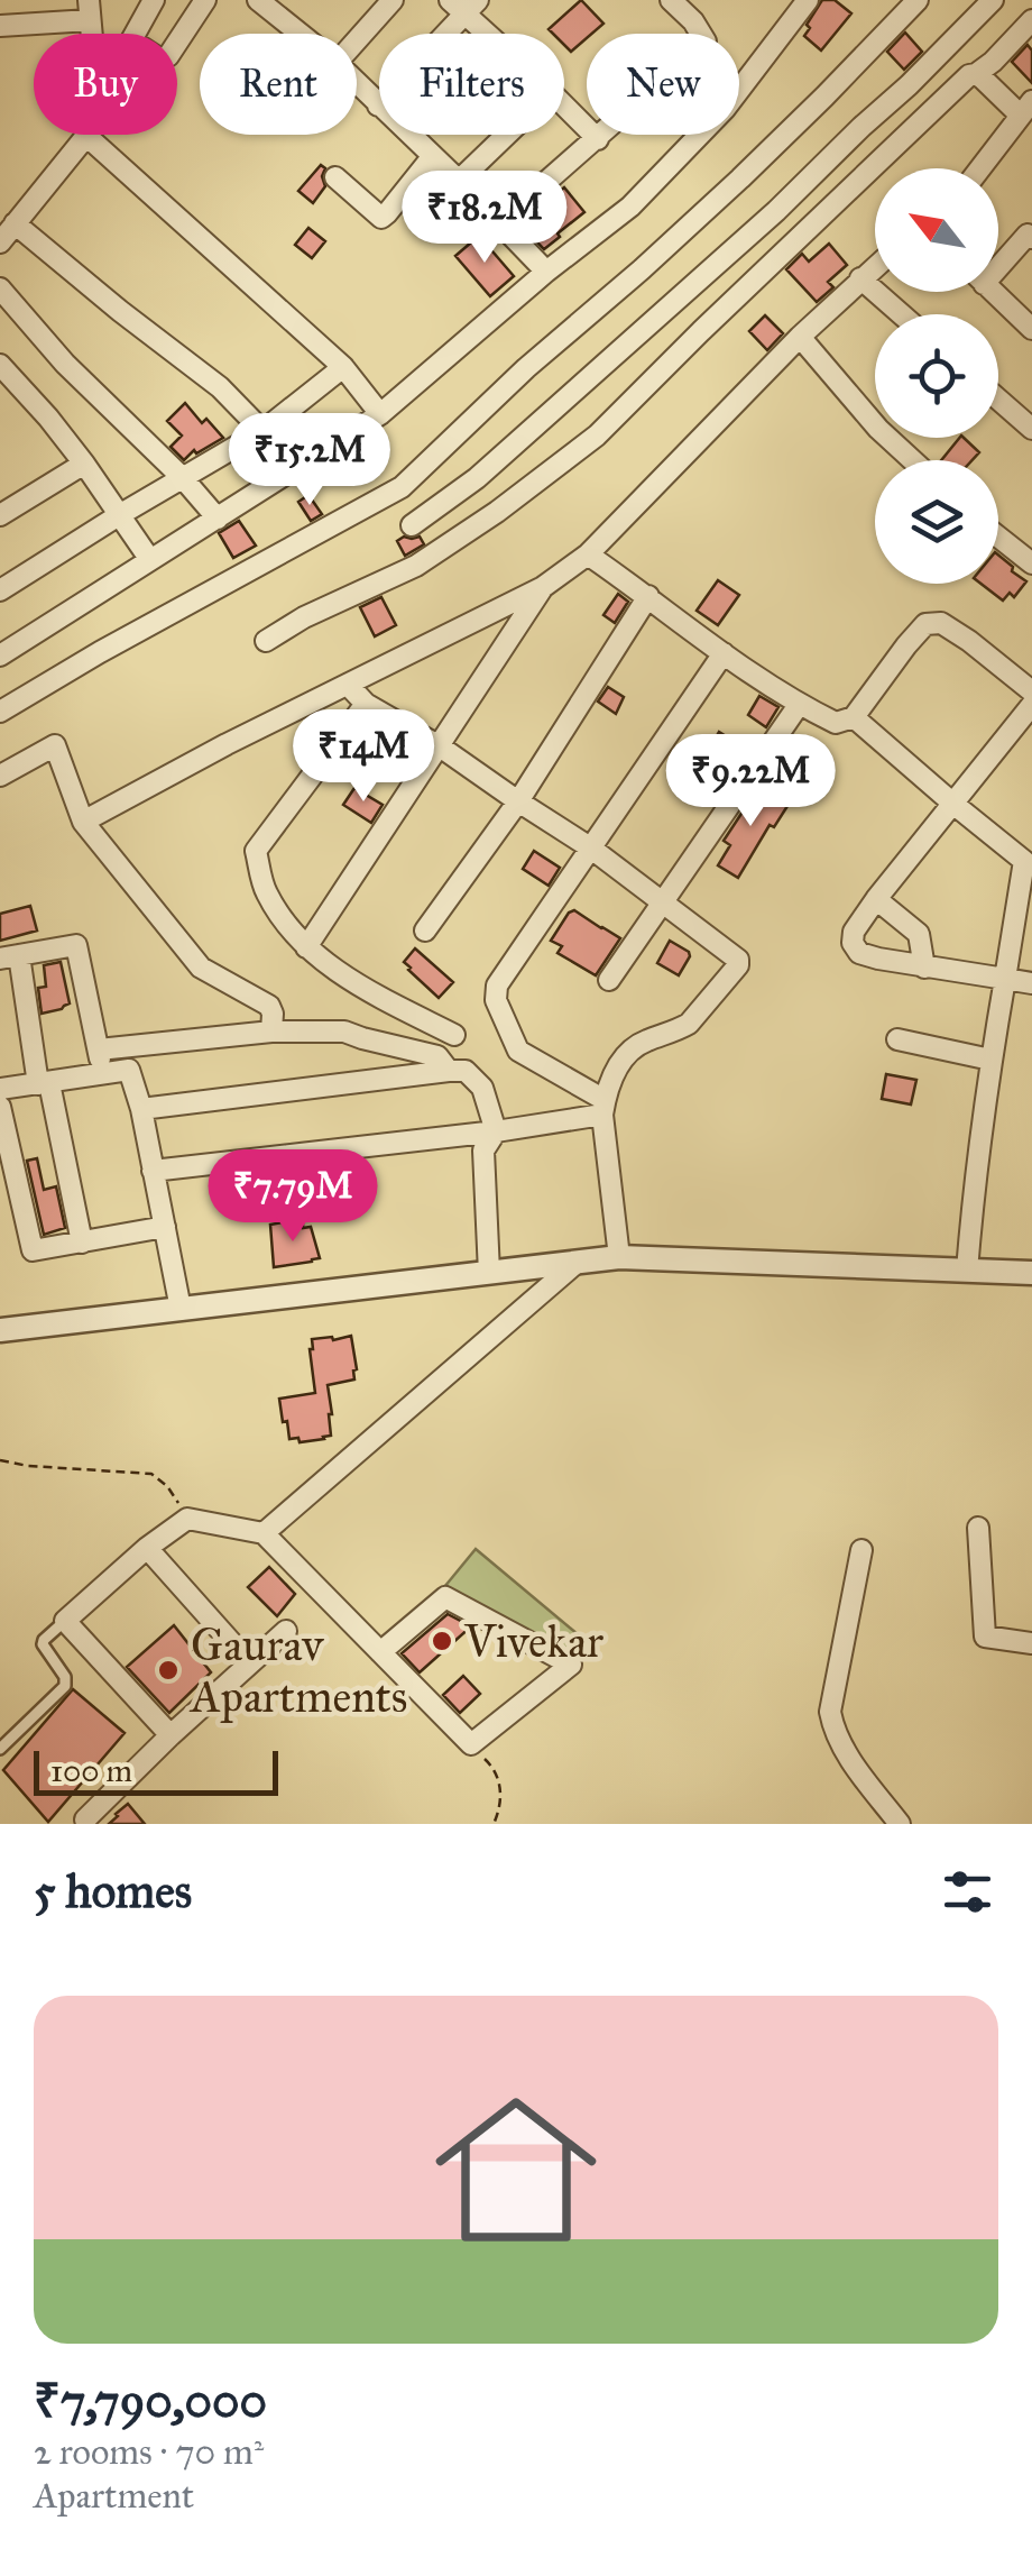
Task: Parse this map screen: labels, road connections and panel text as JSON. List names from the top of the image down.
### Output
{
  "places": ["Vivekar", "Gaurav Apartments"],
  "scale_bar": "100 m",
  "north": "top left",
  "page": {
    "chip": [
      "Buy",
      "Rent",
      "Filters",
      "New"
    ],
    "price": [
      "₹18.2M",
      "₹15.2M",
      "₹14M",
      "₹9.22M",
      "₹7.79M"
    ],
    "scale": "100 m",
    "heading": "5 homes",
    "list": [
      {
        "name": "₹7,790,000",
        "note": "2 rooms · 70 m² · Apartment"
      }
    ]
  }
}
